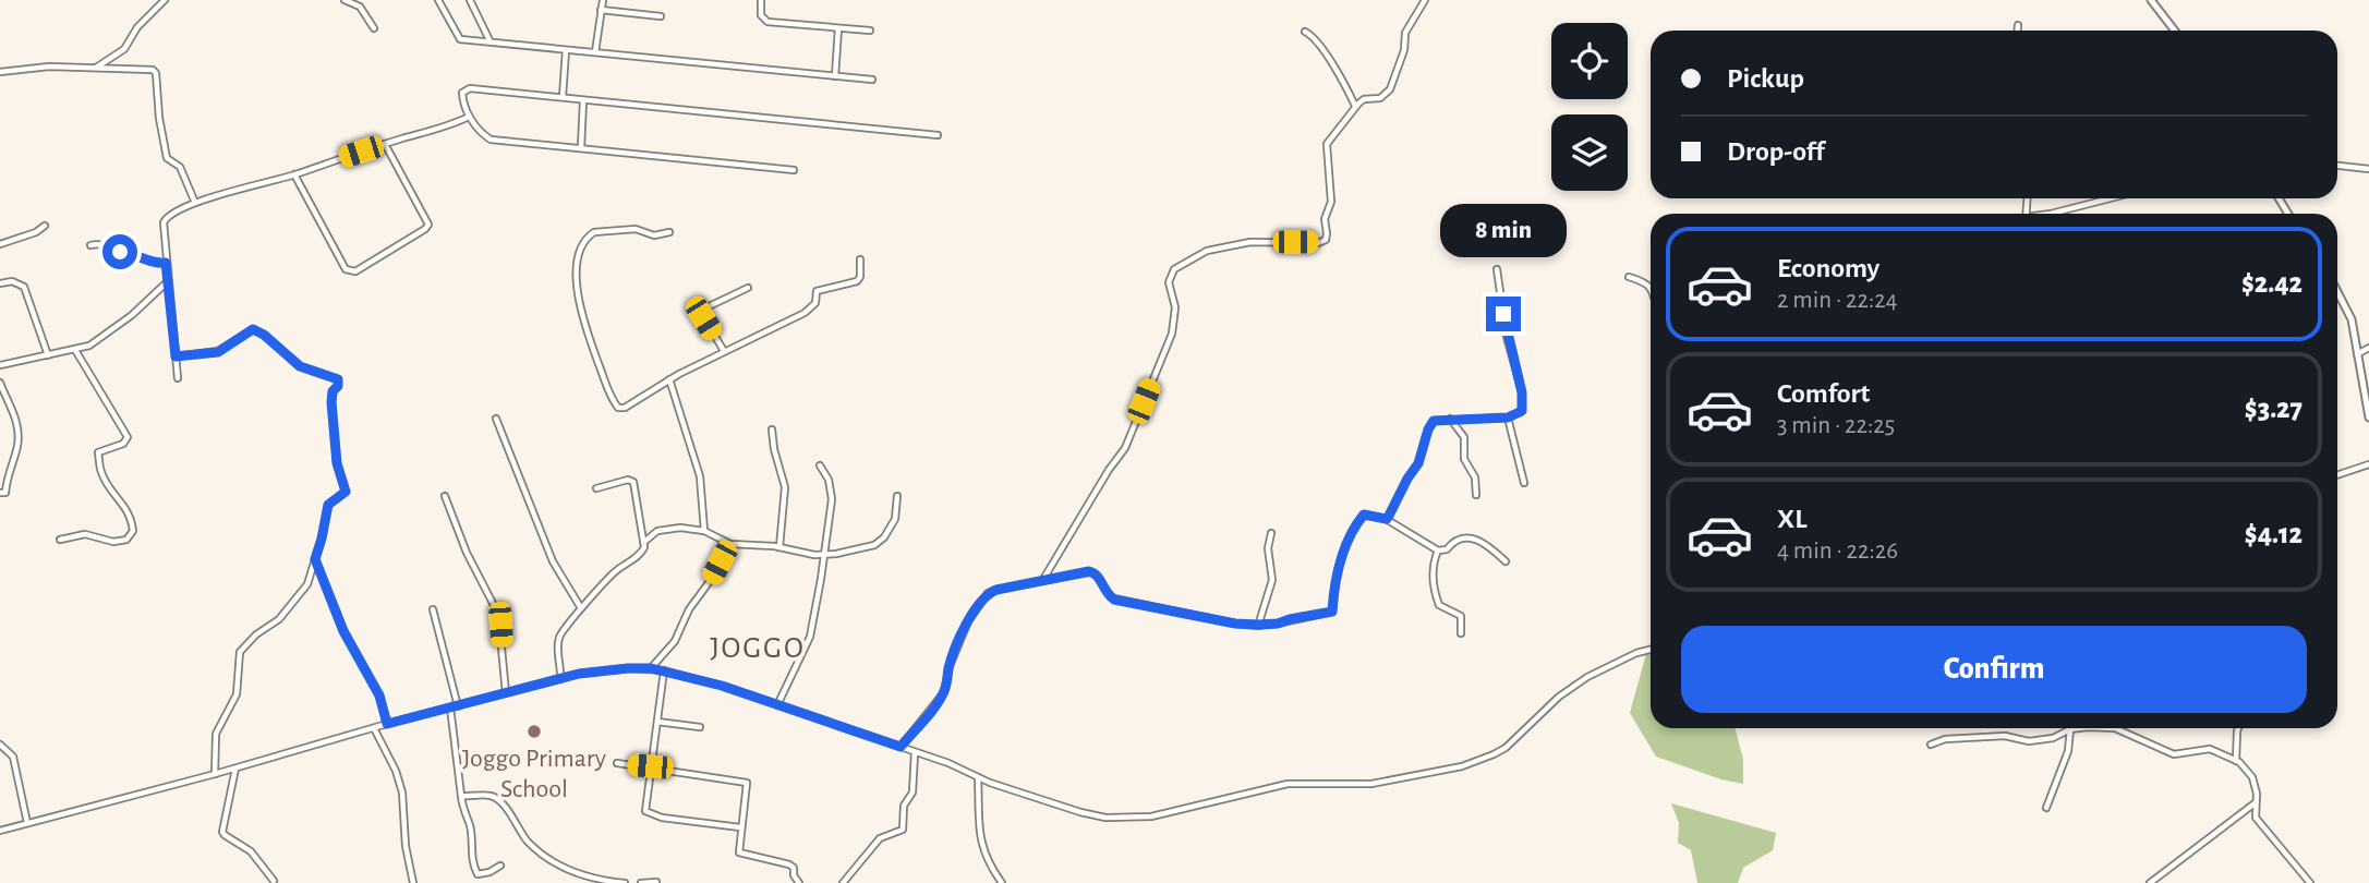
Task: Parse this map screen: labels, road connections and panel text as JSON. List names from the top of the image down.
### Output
{
  "districts": ["JOGGO"],
  "places": ["Joggo Primary School"],
  "page": {
    "banner": ["Pickup", "Drop-off"],
    "bubble": "8 min",
    "list": [
      {
        "name": "Economy",
        "note": "2 min · 22:24",
        "value": "$2.42"
      },
      {
        "name": "Comfort",
        "note": "3 min · 22:25",
        "value": "$3.27"
      },
      {
        "name": "XL",
        "note": "4 min · 22:26",
        "value": "$4.12"
      }
    ],
    "buttons": "Confirm"
  }
}
